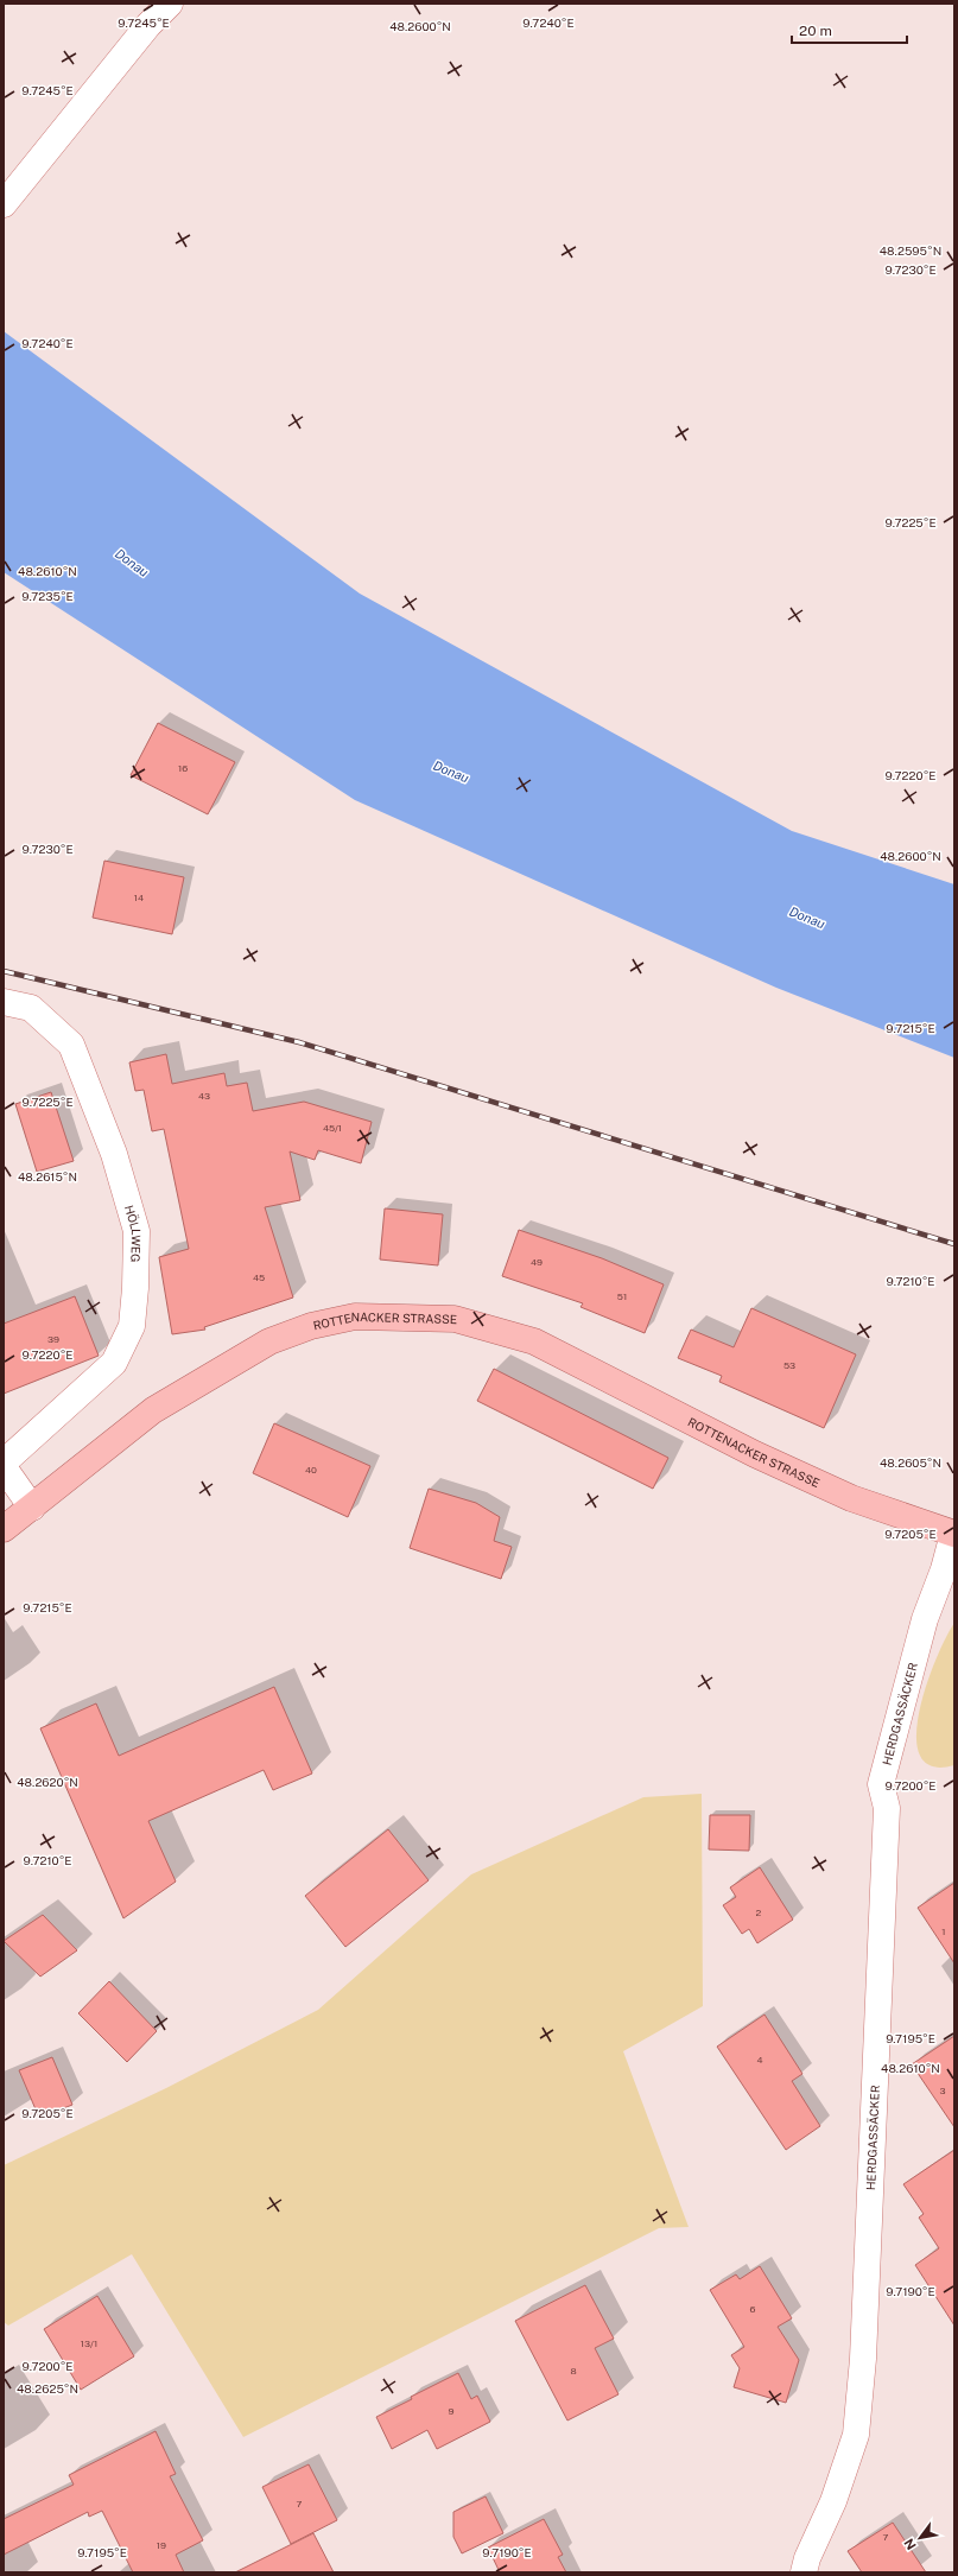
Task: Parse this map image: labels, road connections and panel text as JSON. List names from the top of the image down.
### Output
{
  "streets": {
    "main road": ["ROTTENACKER STRASSE"],
    "street": ["HÖLLWEG", "HERDGASSÄCKER"]
  },
  "crossings": [
    ["ROTTENACKER STRASSE", "HERDGASSÄCKER"]
  ],
  "water": ["Donau"],
  "house_numbers": [
    "16",
    "14",
    "43",
    "45/1",
    "49",
    "45",
    "51",
    "39",
    "53",
    "40",
    "2",
    "1",
    "4",
    "3",
    "6",
    "13/1",
    "8",
    "9",
    "7",
    "7",
    "19"
  ],
  "scale_bar": "20 m",
  "north": "bottom left",
  "coordinates": [
    "9.7245°E",
    "9.7240°E",
    "48.2600°N",
    "48.2595°N",
    "9.7230°E",
    "9.7225°E",
    "48.2610°N",
    "9.7235°E",
    "9.7220°E",
    "9.7215°E",
    "48.2615°N",
    "9.7210°E",
    "48.2605°N",
    "9.7205°E",
    "48.2620°N",
    "9.7200°E",
    "9.7195°E",
    "9.7190°E",
    "48.2625°N"
  ]
}
